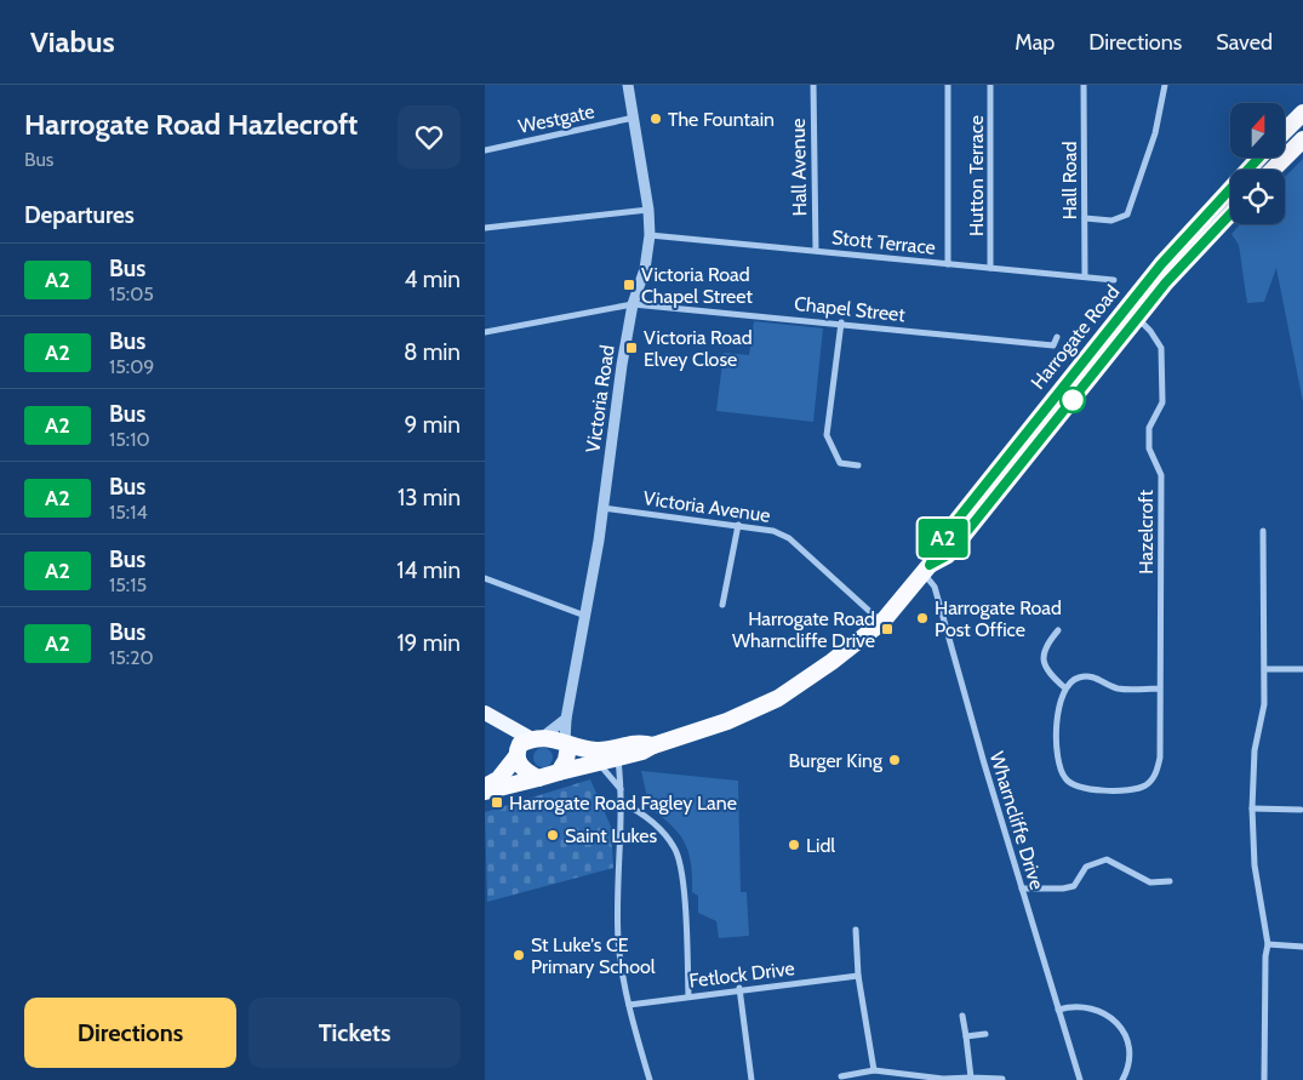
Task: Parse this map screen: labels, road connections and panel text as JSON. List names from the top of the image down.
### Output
{
  "streets": {
    "highway": ["Harrogate Road"],
    "street": [
      "Westgate",
      "Hall Avenue",
      "Hutton Terrace",
      "Hall Road",
      "Stott Terrace",
      "Chapel Street",
      "Victoria Road",
      "Victoria Avenue",
      "Hazelcroft",
      "Wharncliffe Drive",
      "Fetlock Drive"
    ]
  },
  "crossings": [
    ["Westgate", "Victoria Road"],
    ["Hall Avenue", "Stott Terrace"],
    ["Hutton Terrace", "Stott Terrace"],
    ["Hall Road", "Stott Terrace"],
    ["Stott Terrace", "Victoria Road"],
    ["Chapel Street", "Victoria Road"],
    ["Harrogate Road", "Victoria Road"],
    ["Harrogate Road", "Victoria Avenue"],
    ["Harrogate Road", "Hazelcroft"],
    ["Harrogate Road", "Wharncliffe Drive"],
    ["Victoria Road", "Victoria Avenue"]
  ],
  "places": {
    "other": [
      "The Fountain",
      "Harrogate Road Post Office",
      "Burger King",
      "Saint Lukes",
      "Lidl",
      "St Luke's CE Primary School"
    ],
    "transit": [
      "Victoria Road Chapel Street",
      "Victoria Road Elvey Close",
      "Harrogate Road Wharncliffe Drive",
      "Harrogate Road Fagley Lane"
    ]
  },
  "lines": ["bus line A2"],
  "north": "top",
  "page": {
    "header": "Viabus",
    "nav": ["Map", "Directions", "Saved"],
    "heading": [
      ["Harrogate Road Hazlecroft", "Bus"],
      "Departures"
    ],
    "on_map": "A2",
    "list": [
      {
        "mark": "A2",
        "name": "Bus",
        "note": "15:05",
        "value": "4 min"
      },
      {
        "mark": "A2",
        "name": "Bus",
        "note": "15:09",
        "value": "8 min"
      },
      {
        "mark": "A2",
        "name": "Bus",
        "note": "15:10",
        "value": "9 min"
      },
      {
        "mark": "A2",
        "name": "Bus",
        "note": "15:14",
        "value": "13 min"
      },
      {
        "mark": "A2",
        "name": "Bus",
        "note": "15:15",
        "value": "14 min"
      },
      {
        "mark": "A2",
        "name": "Bus",
        "note": "15:20",
        "value": "19 min"
      }
    ],
    "buttons": ["Directions", "Tickets"]
  }
}
